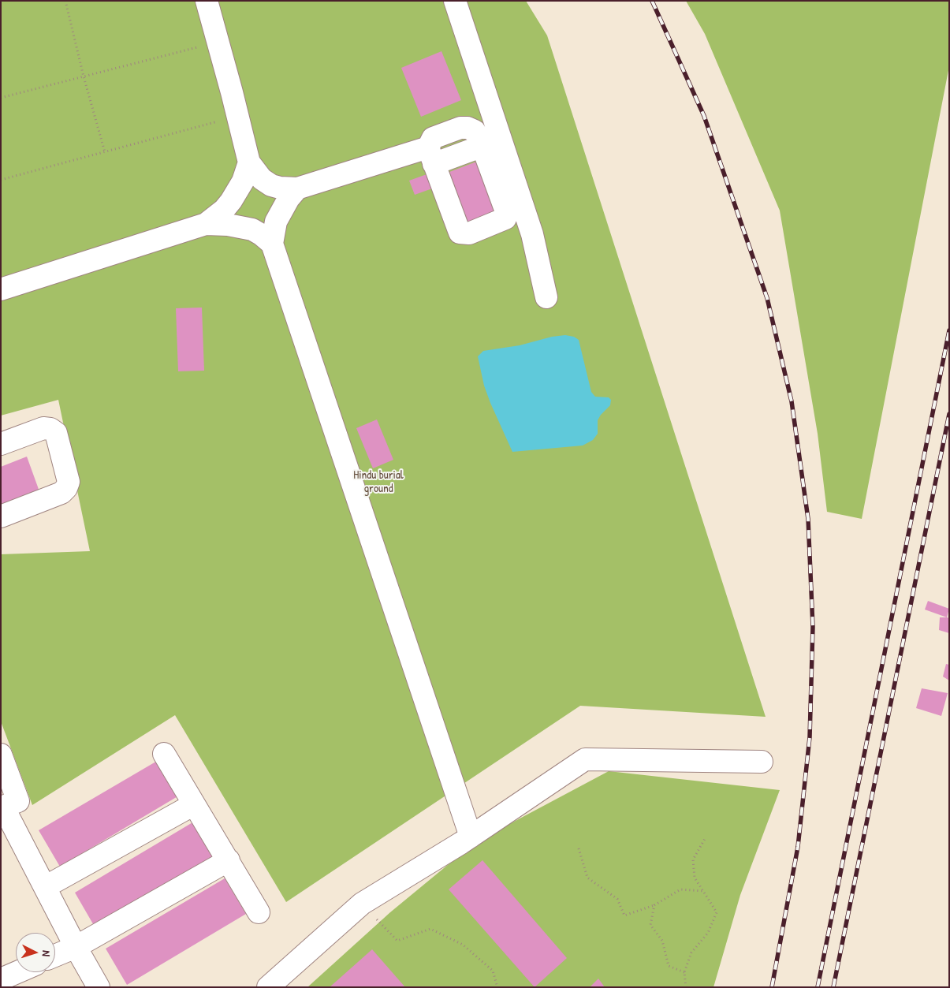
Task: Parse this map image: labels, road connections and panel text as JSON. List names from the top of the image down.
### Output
{
  "parks": ["Hindu burial ground"],
  "north": "right"
}
